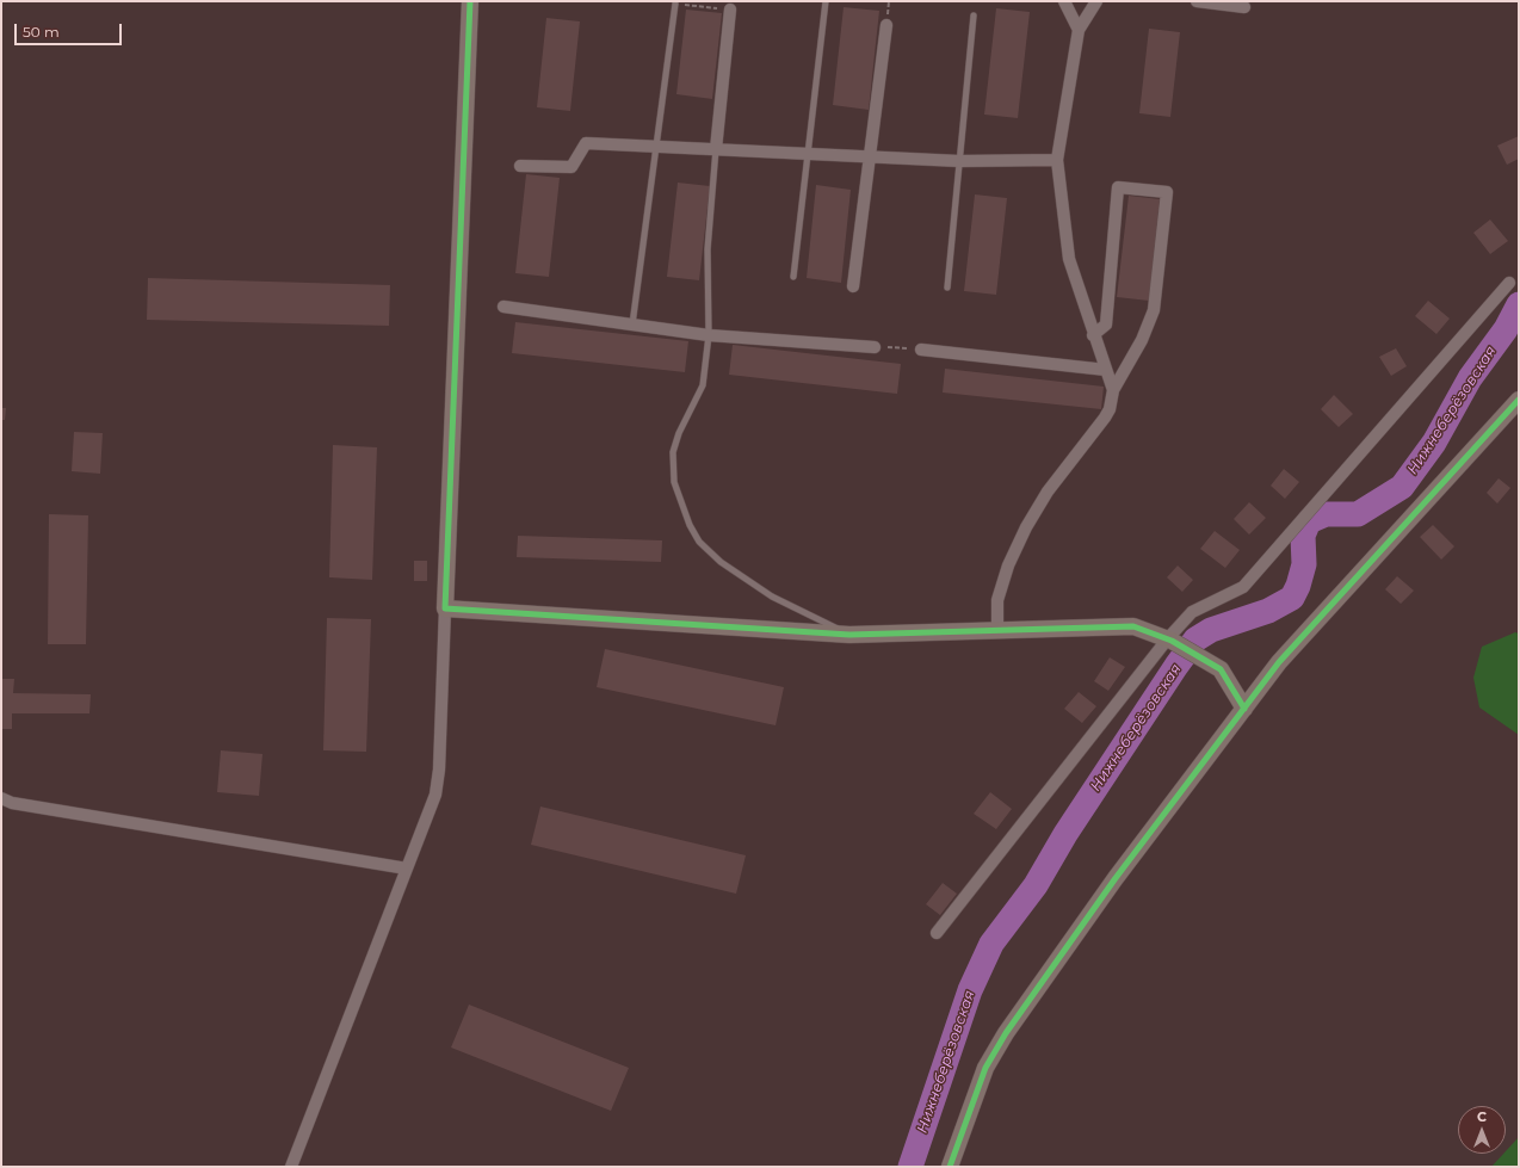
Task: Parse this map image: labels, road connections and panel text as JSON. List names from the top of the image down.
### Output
{
  "water": ["Нижнеберёзовская"],
  "scale_bar": "50 m",
  "north": "top"
}
